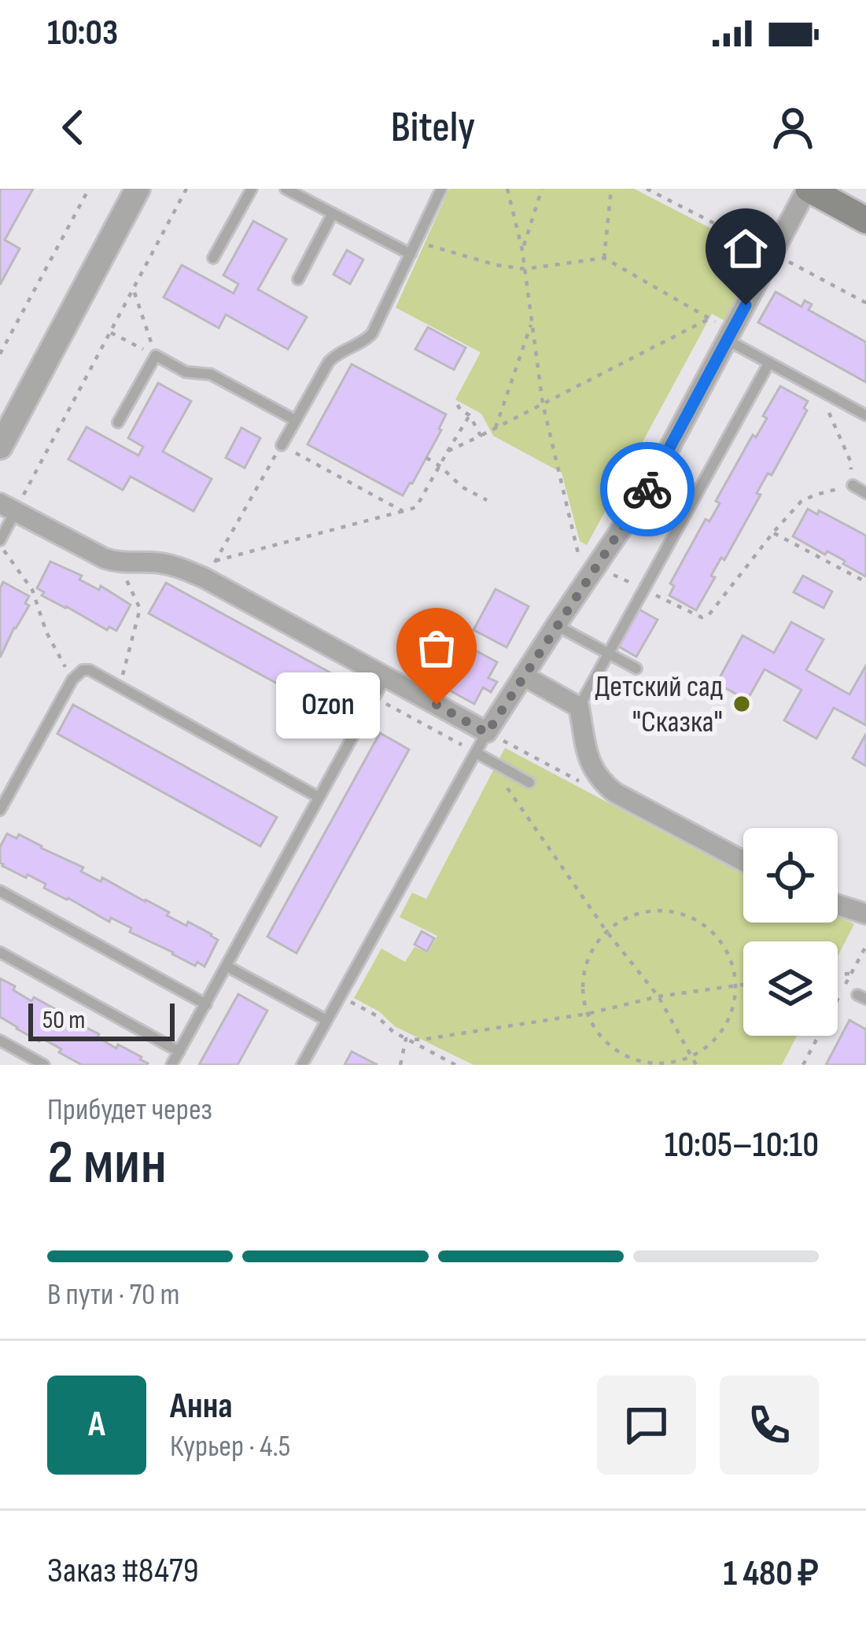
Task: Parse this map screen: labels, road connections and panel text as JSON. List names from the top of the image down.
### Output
{
  "places": ["Детский сад \"Сказка\"", "Ozon"],
  "scale_bar": "50 m",
  "page": {
    "status": "10:03",
    "header": "Bitely",
    "bubble": "Ozon",
    "scale": "50 m",
    "heading": ["2 мин", "Прибудет через", "10:05–10:10"],
    "panel": [
      "Анна",
      "Курьер · 4.5",
      "Заказ #8479",
      "1 480 ₽"
    ],
    "bar": "В пути · 70 m",
    "round": "А"
  }
}
